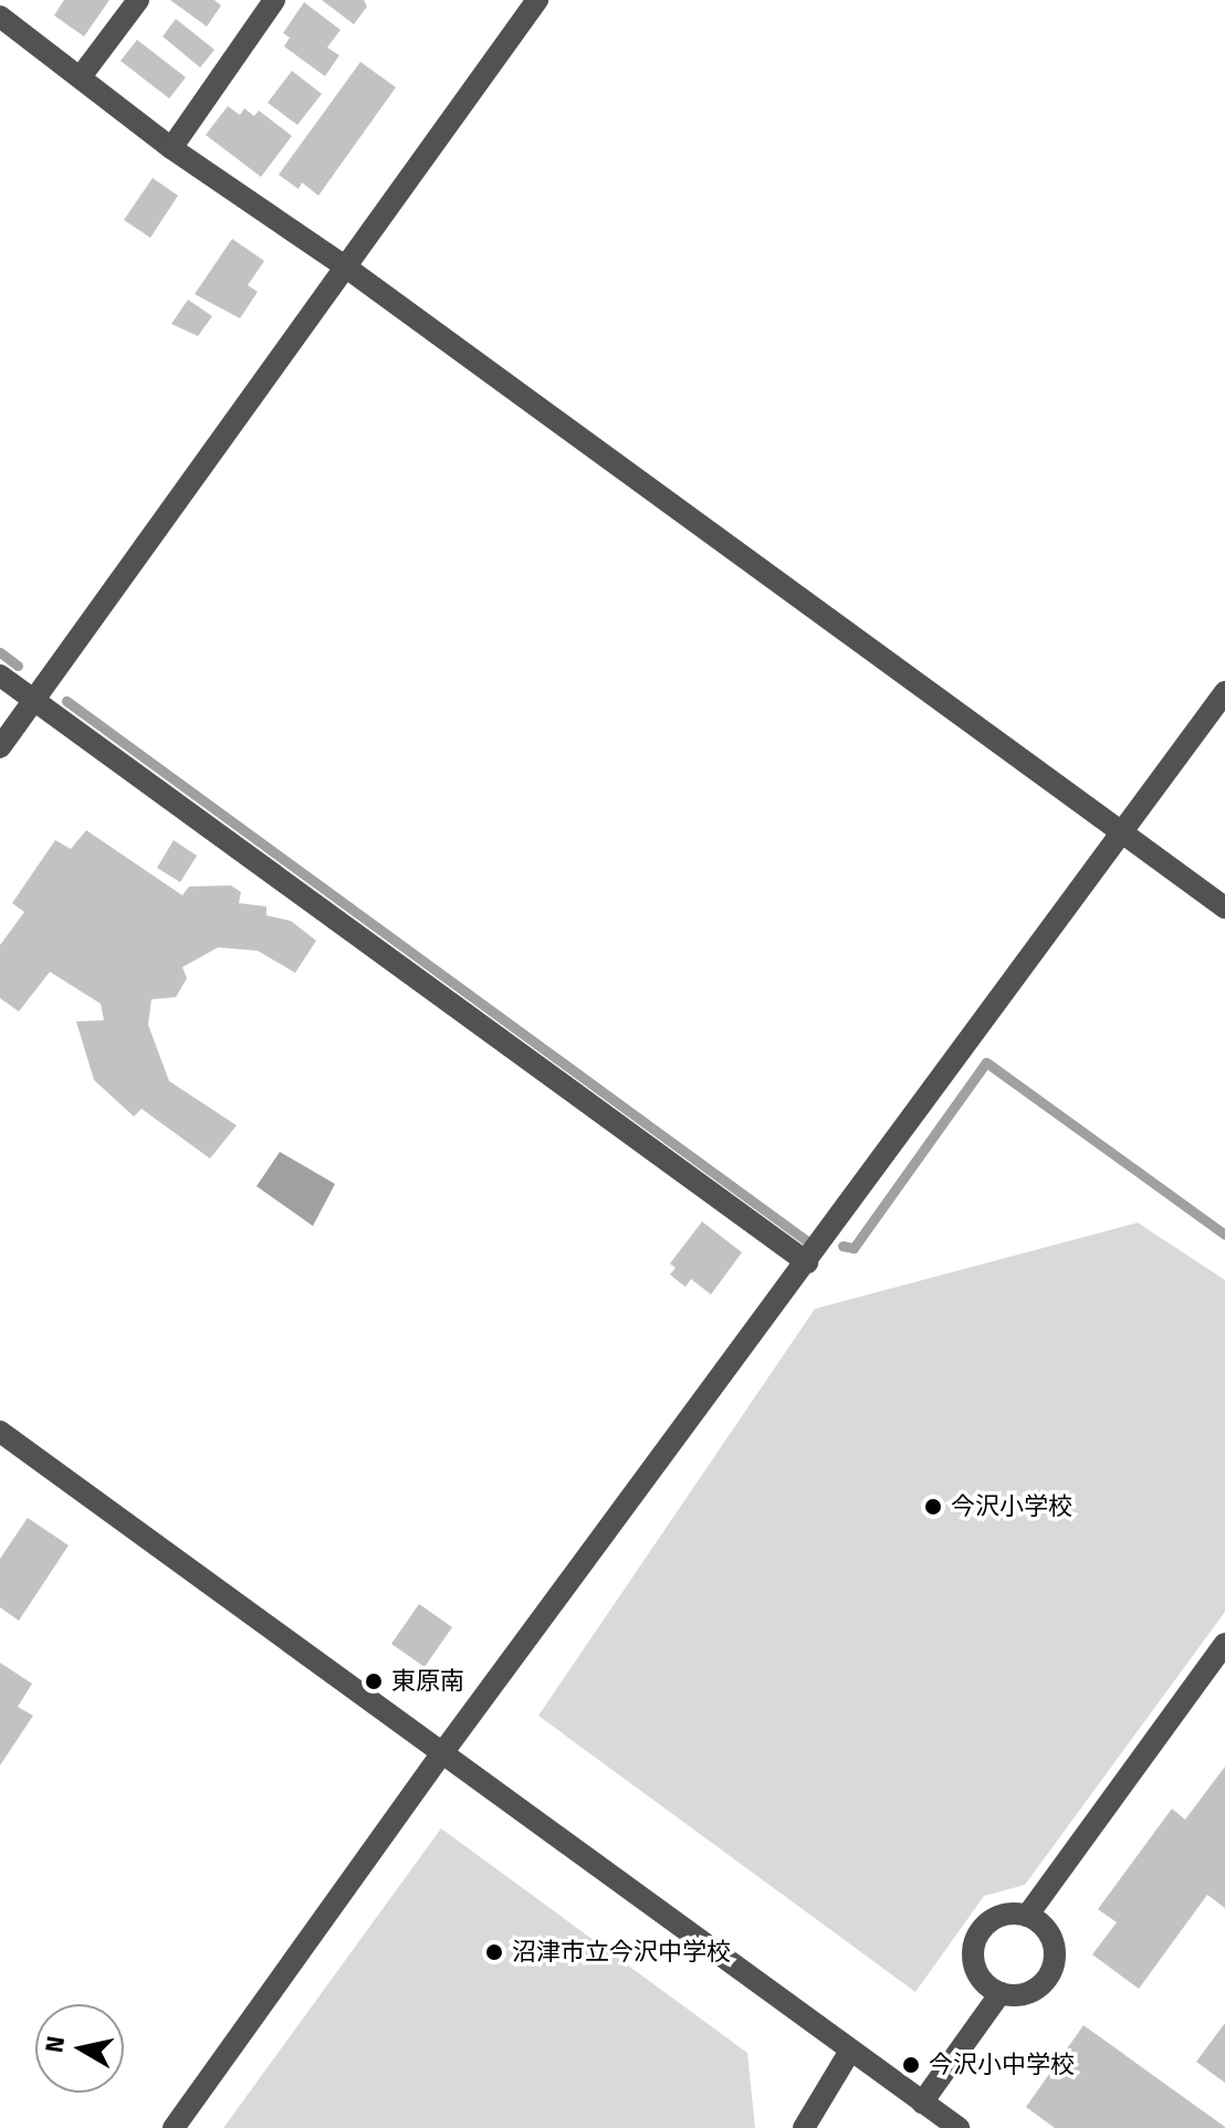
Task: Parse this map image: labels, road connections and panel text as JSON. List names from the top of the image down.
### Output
{
  "places": [
    "今沢小学校",
    "東原南",
    "沼津市立今沢中学校",
    "今沢小中学校"
  ],
  "north": "left"
}
